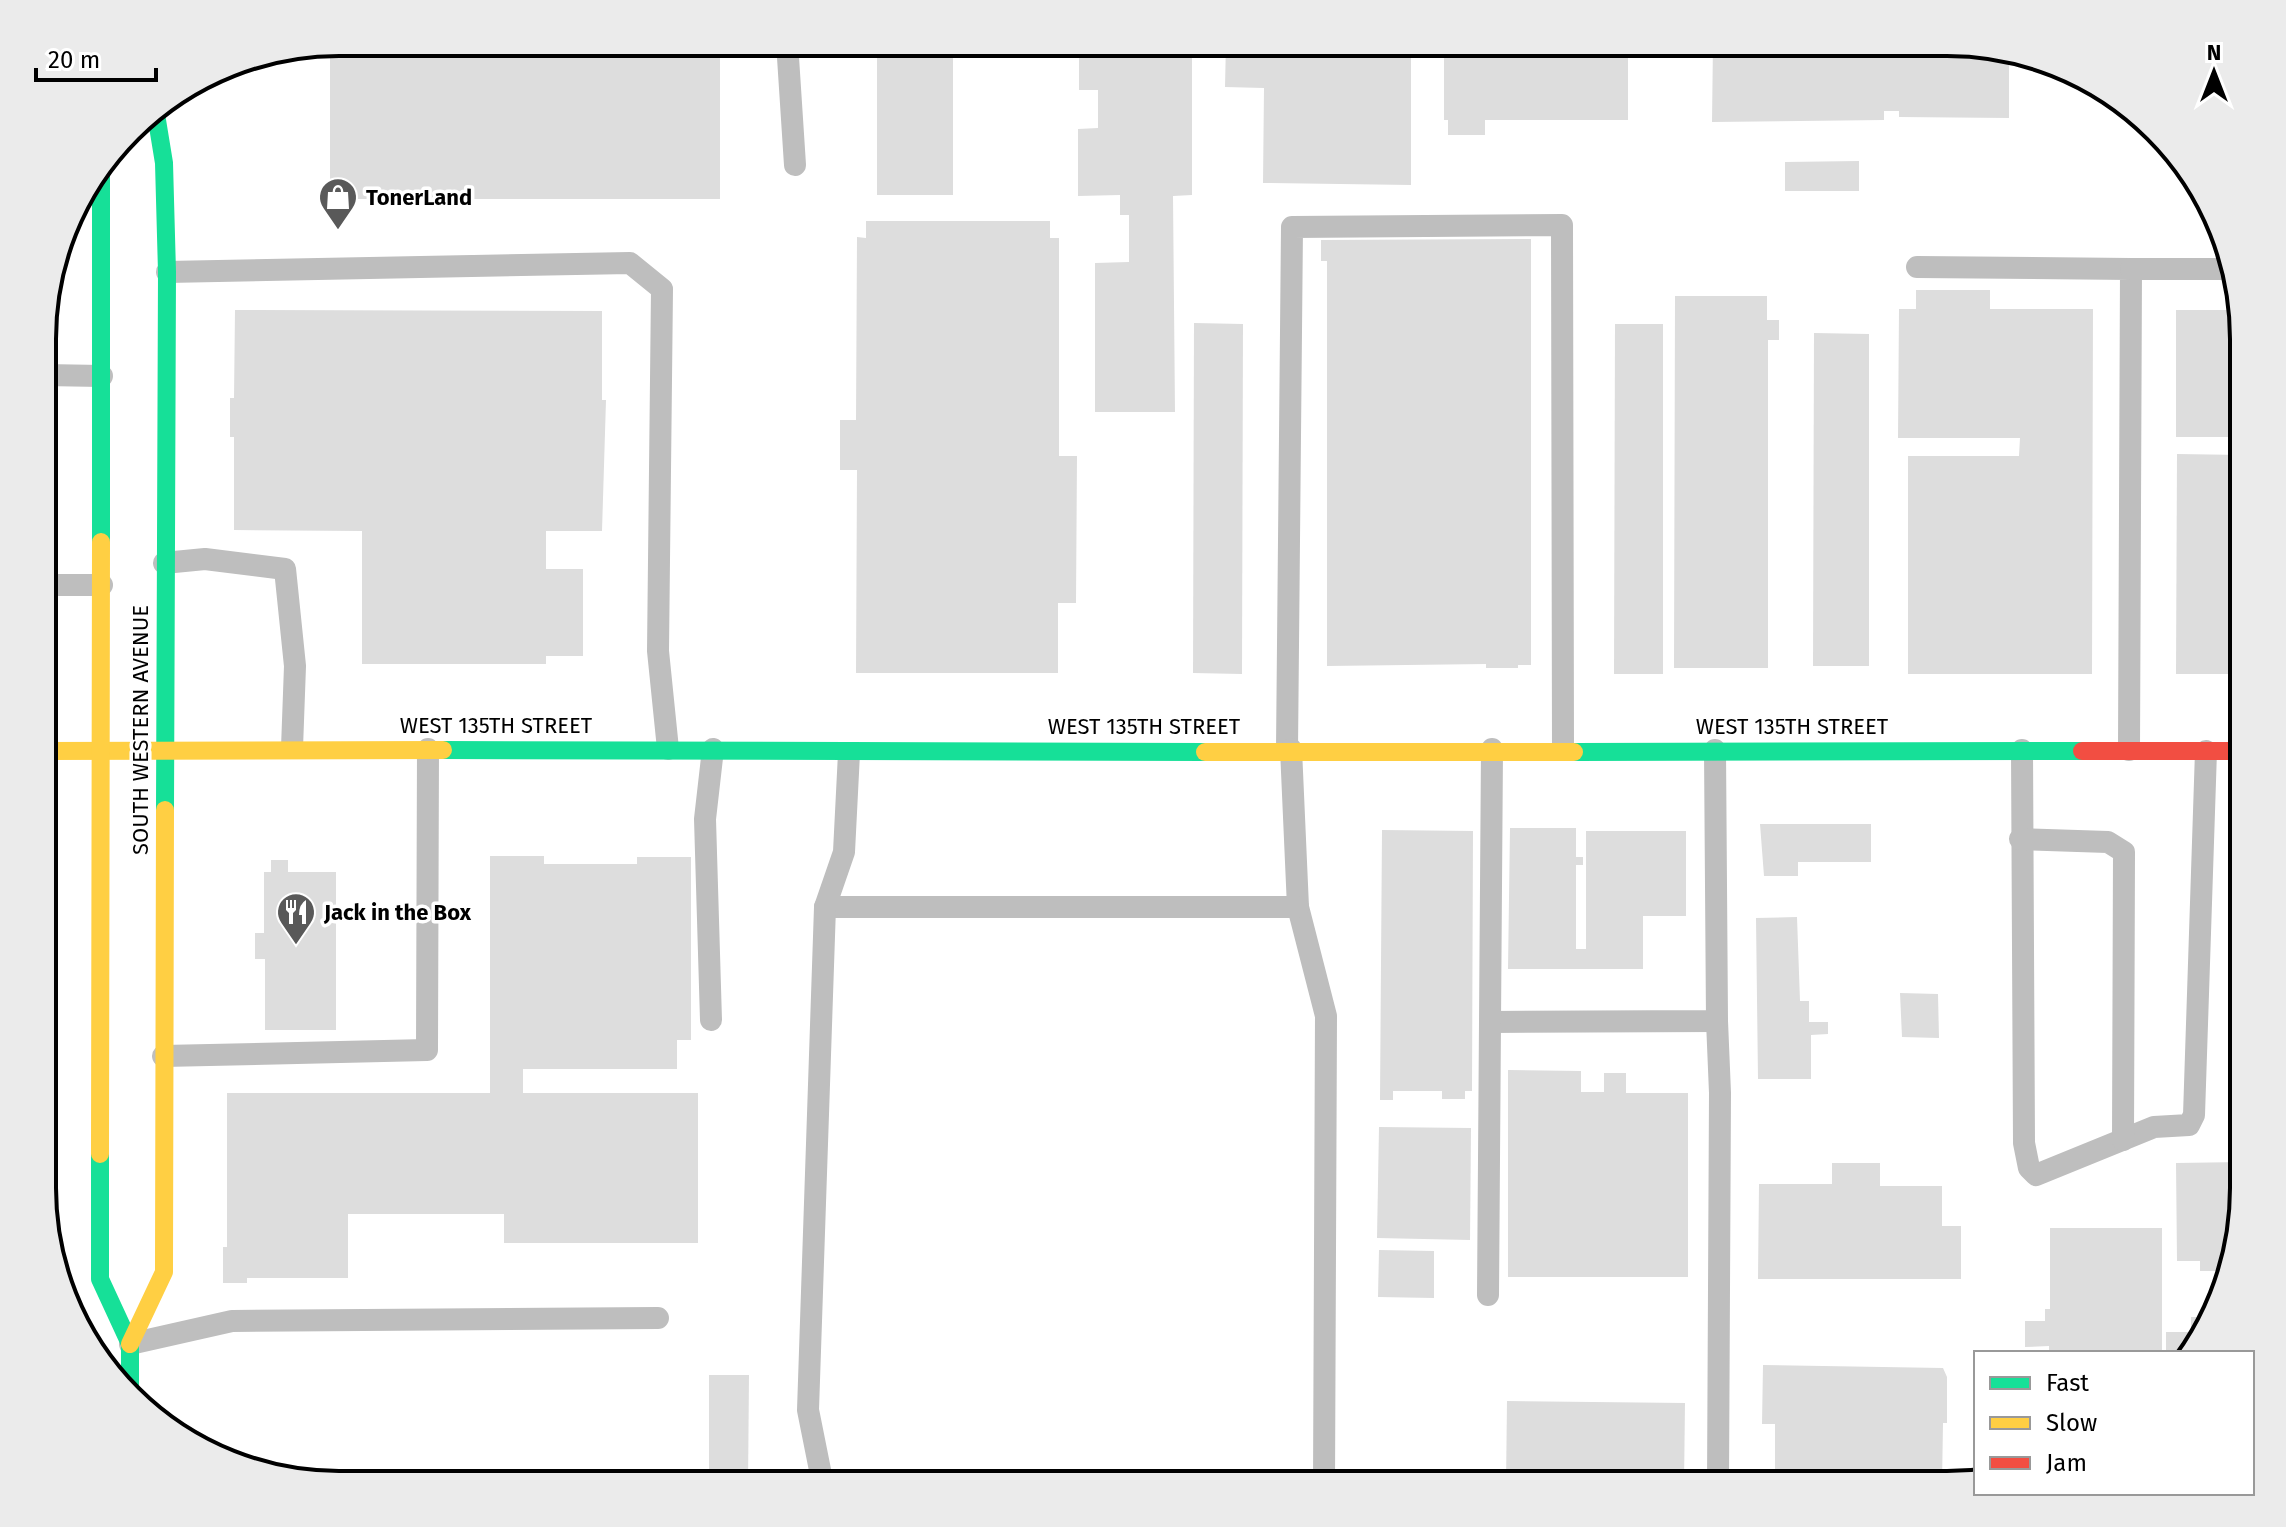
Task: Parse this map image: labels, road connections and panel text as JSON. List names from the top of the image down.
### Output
{
  "streets": {
    "main road": ["WEST 135TH STREET", "SOUTH WESTERN AVENUE"]
  },
  "crossings": [
    ["WEST 135TH STREET", "SOUTH WESTERN AVENUE"]
  ],
  "places": {
    "shop": ["TonerLand"],
    "restaurant": ["Jack in the Box"]
  },
  "legend": ["Fast", "Slow", "Jam"],
  "scale_bar": "20 m",
  "north": "top"
}
